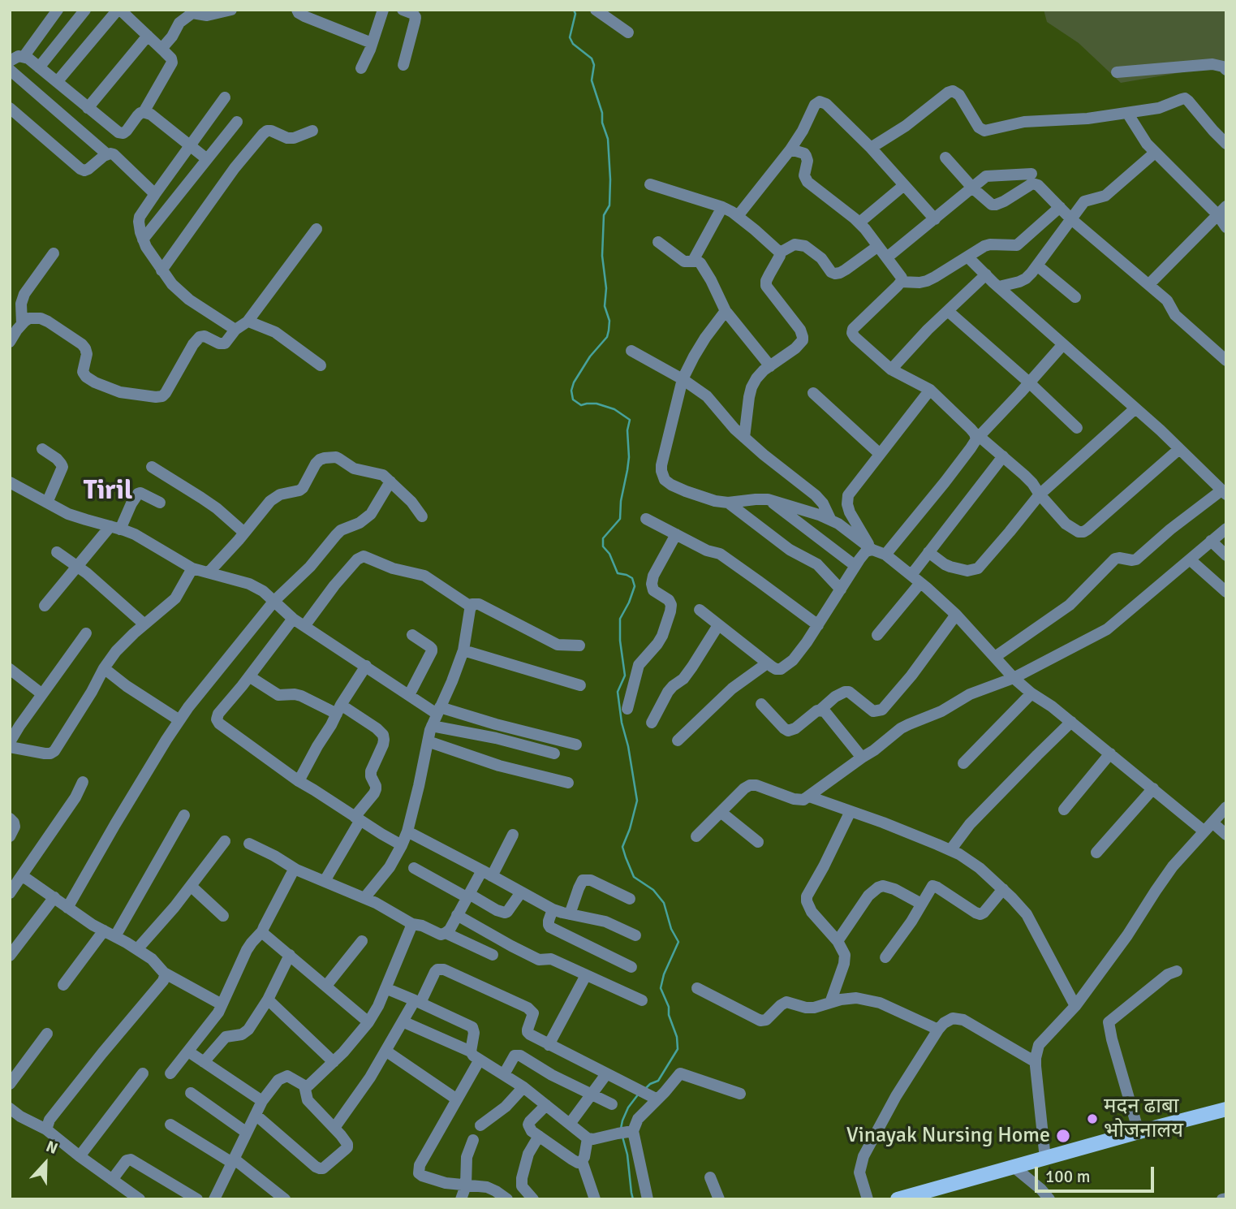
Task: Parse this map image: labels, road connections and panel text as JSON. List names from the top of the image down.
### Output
{
  "districts": ["Tiril"],
  "places": ["मदन ढाबा भोजनालय", "Vinayak Nursing Home"],
  "scale_bar": "100 m",
  "north": "top"
}
